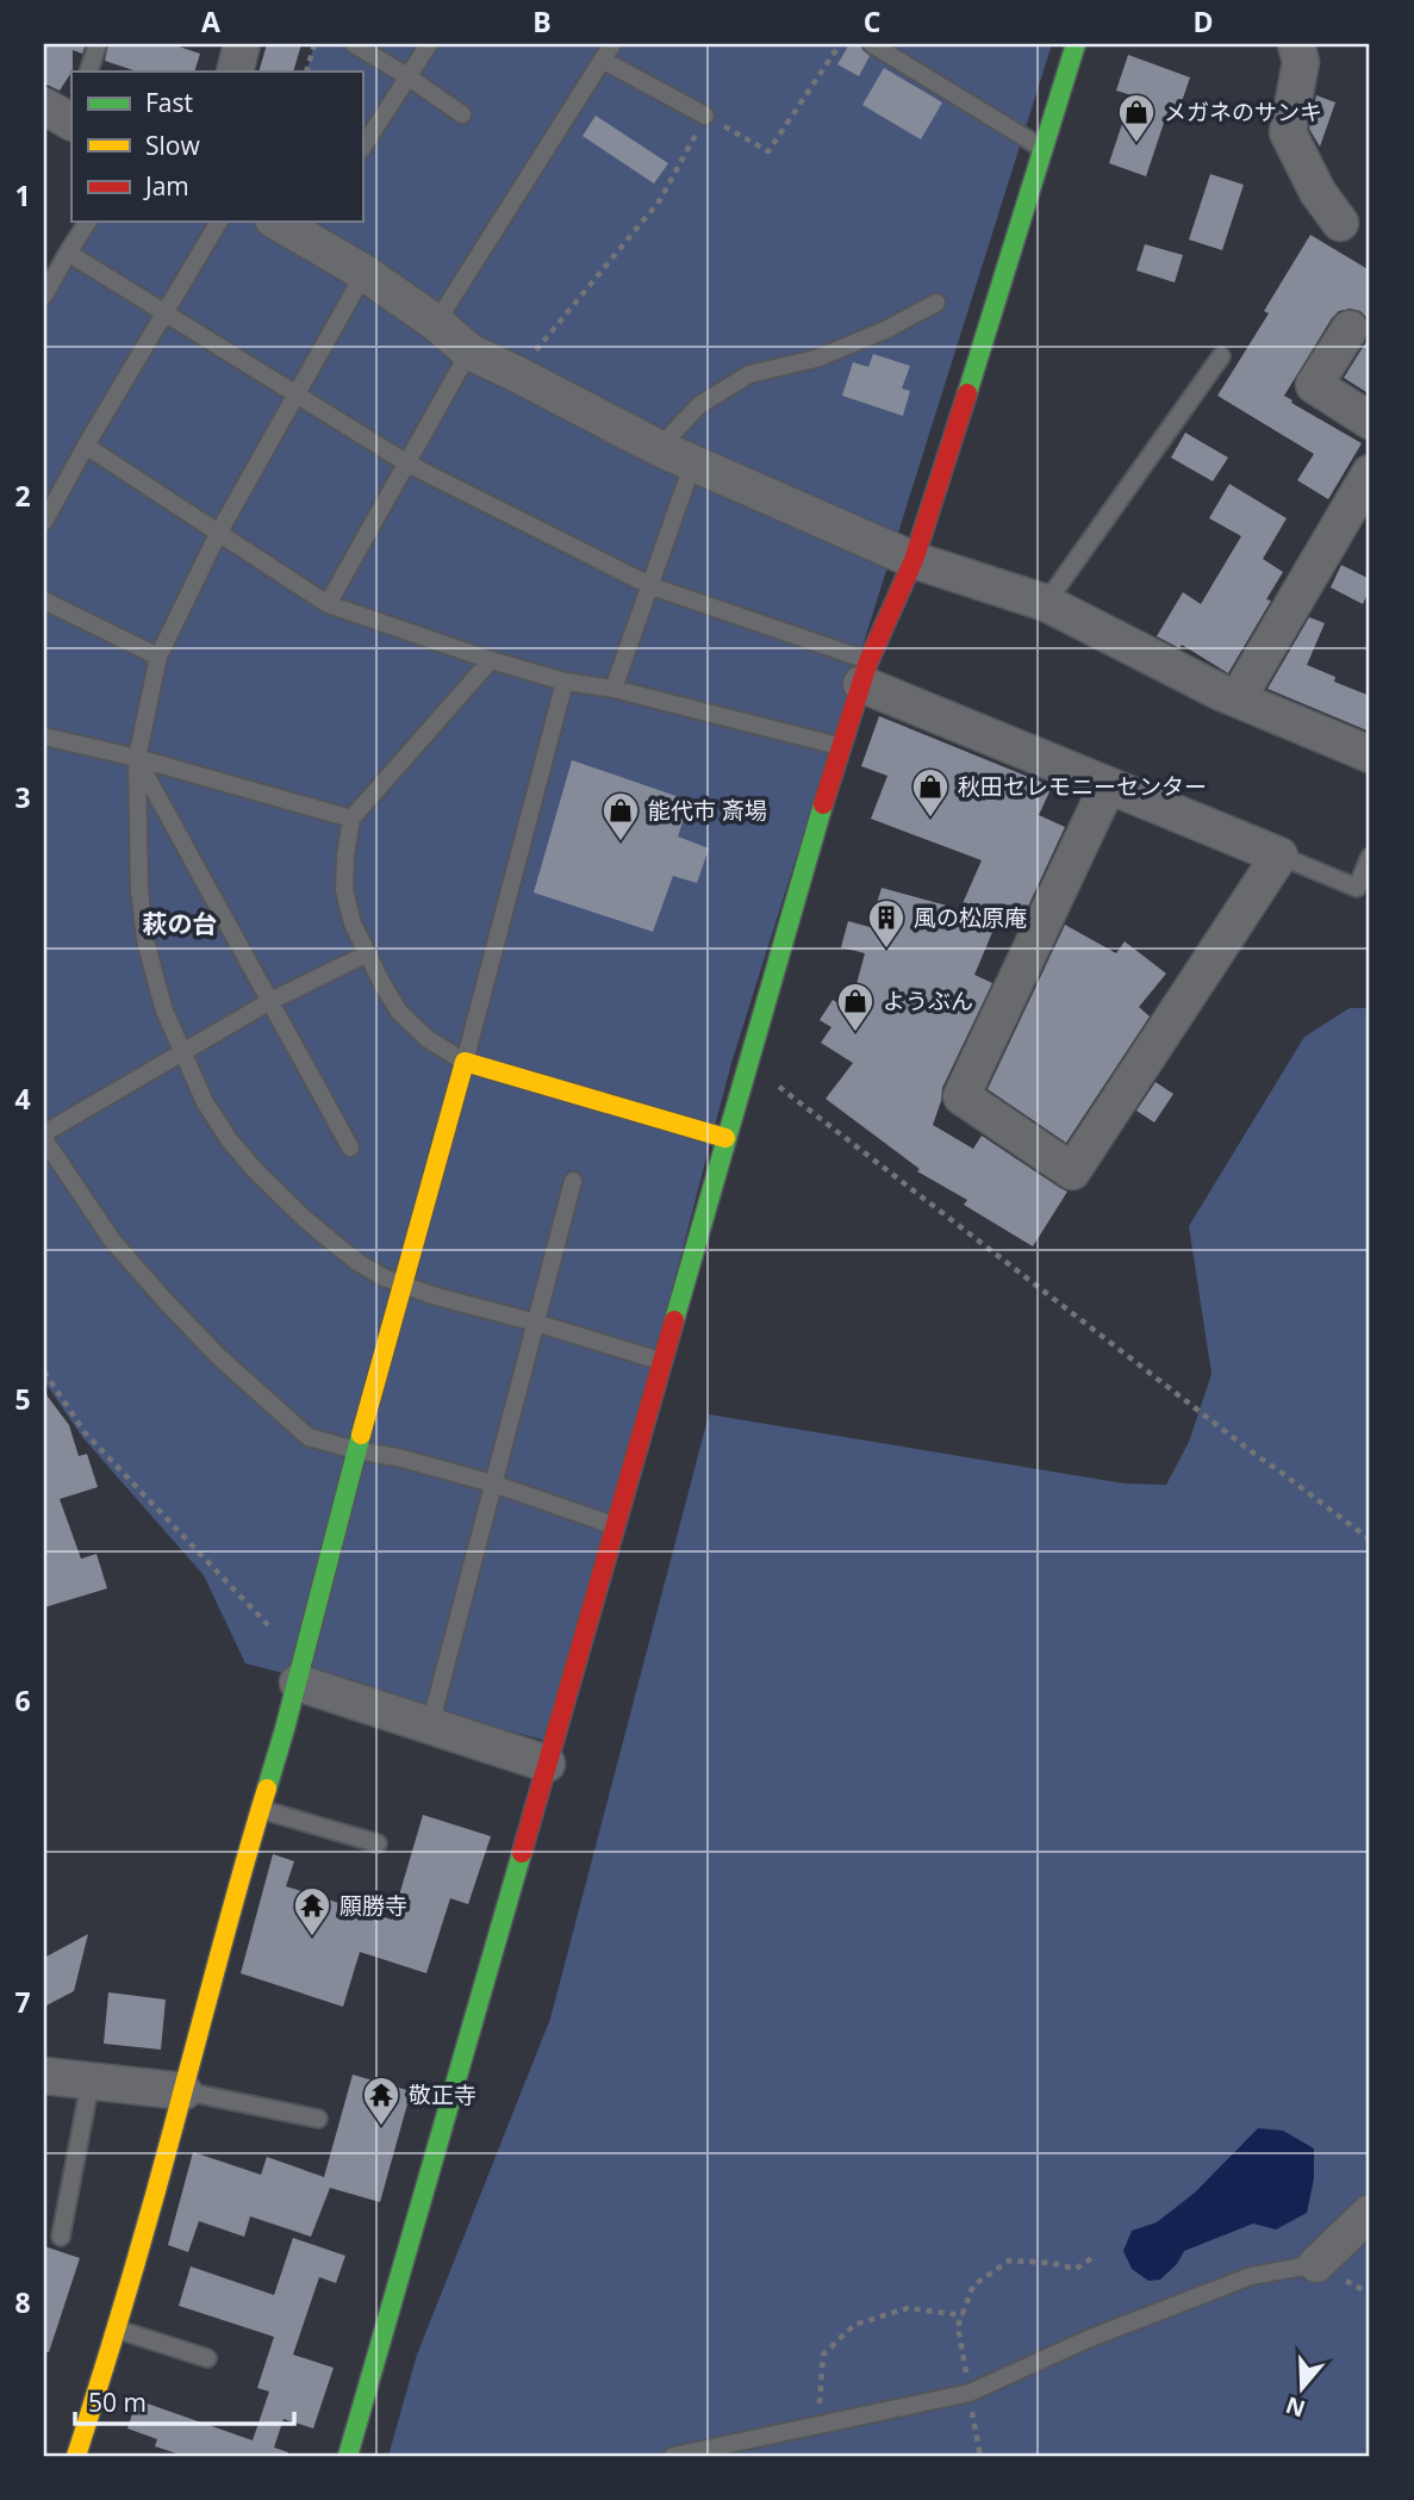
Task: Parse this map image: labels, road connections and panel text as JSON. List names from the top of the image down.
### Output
{
  "districts": ["萩の台"],
  "places": {
    "shop": [
      "メガネのサンキ",
      "秋田セレモニーセンター",
      "能代市 斎場",
      "ようぶん"
    ],
    "building": ["風の松原庵"],
    "temple": ["願勝寺", "敬正寺"]
  },
  "legend": ["Fast", "Slow", "Jam"],
  "scale_bar": "50 m",
  "north": "bottom",
  "grid": {
    "columns": [
      "A",
      "B",
      "C",
      "D"
    ],
    "rows": [
      "1",
      "2",
      "3",
      "4",
      "5",
      "6",
      "7",
      "8"
    ]
  }
}
